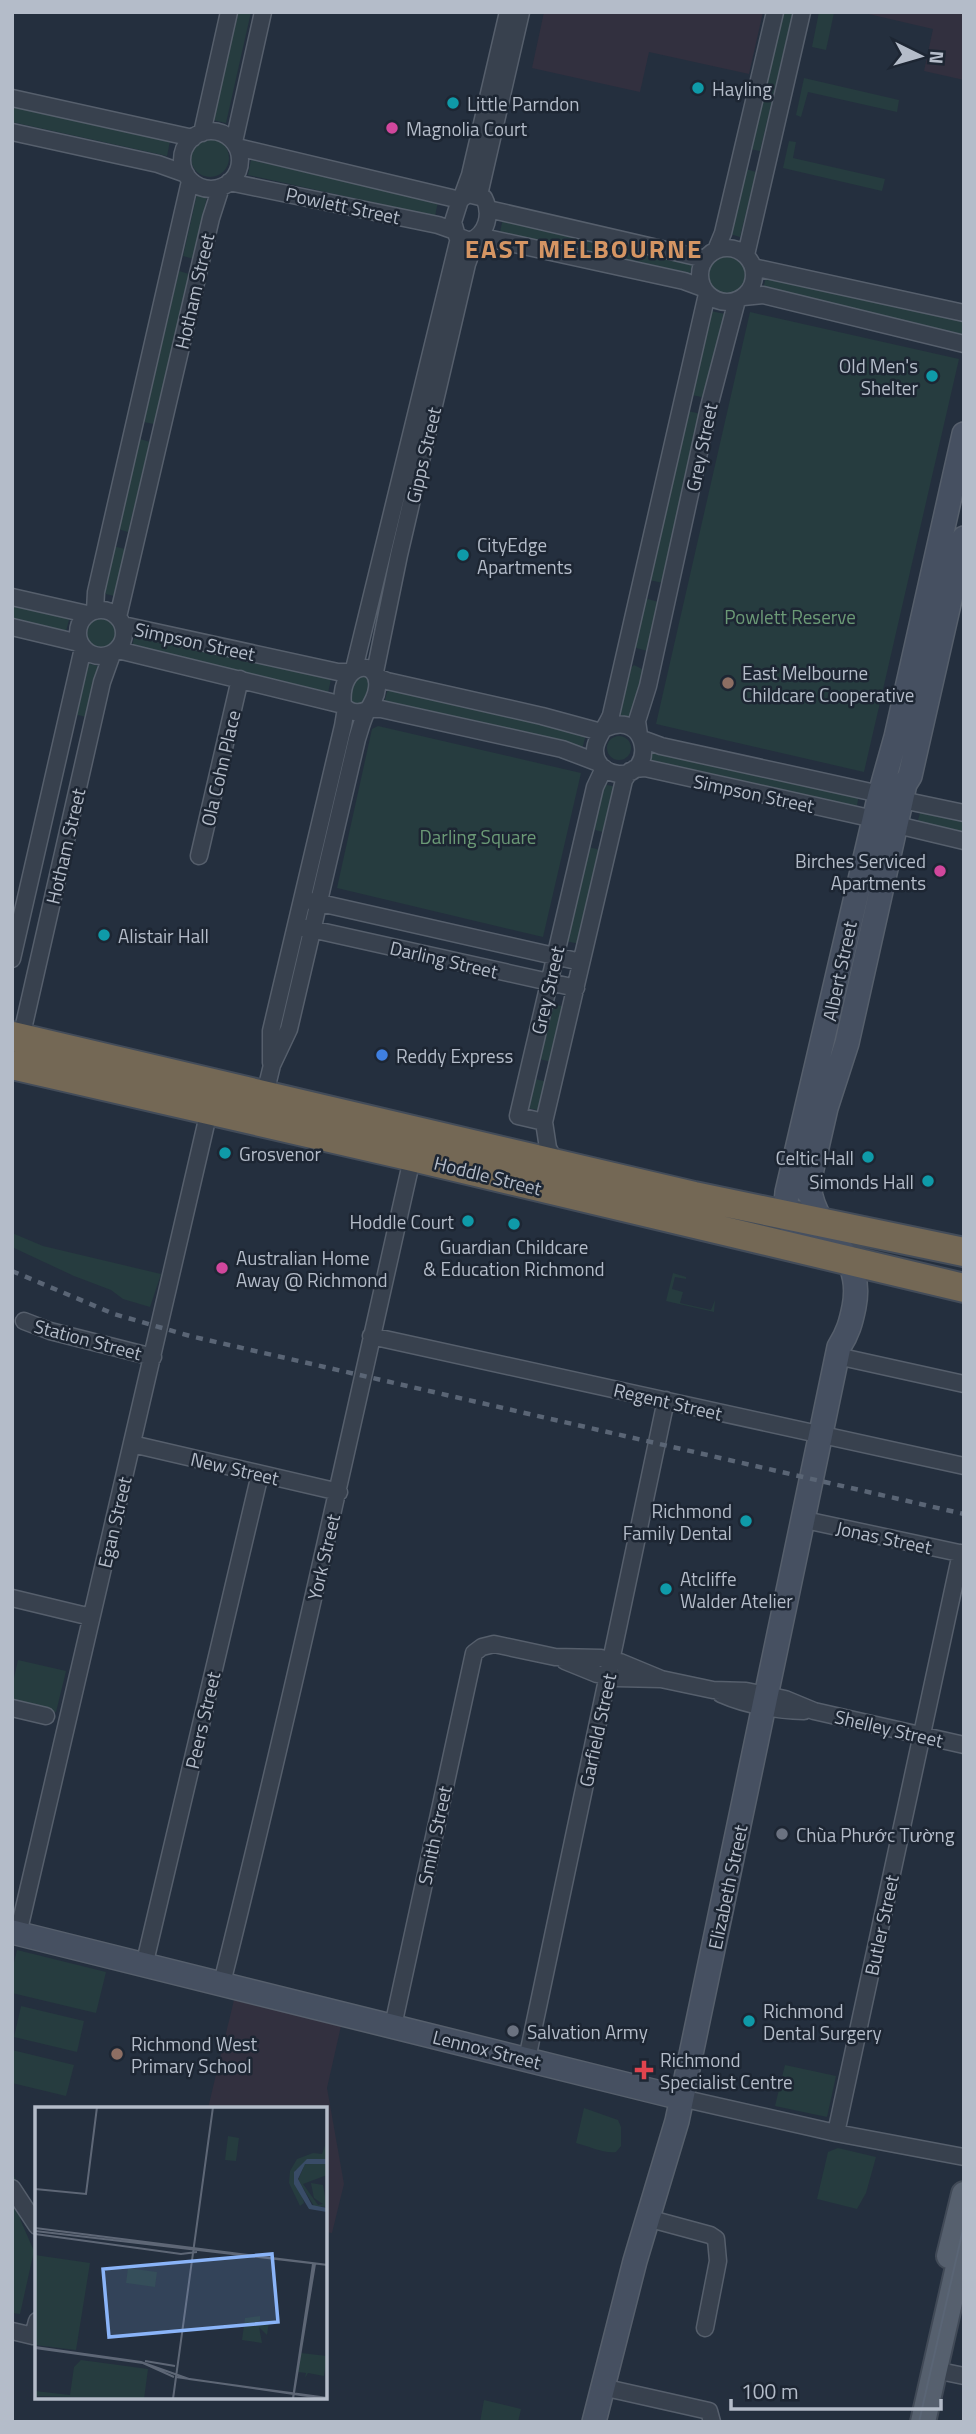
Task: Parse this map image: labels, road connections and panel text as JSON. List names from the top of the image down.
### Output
{
  "streets": {
    "highway": ["Hoddle Street"],
    "street": [
      "Powlett Street",
      "Hotham Street",
      "Grey Street",
      "Gipps Street",
      "Simpson Street",
      "Ola Cohn Place",
      "Darling Street",
      "Albert Street",
      "Station Street",
      "Regent Street",
      "New Street",
      "Egan Street",
      "Jonas Street",
      "York Street",
      "Peers Street",
      "Shelley Street",
      "Garfield Street",
      "Smith Street",
      "Elizabeth Street",
      "Butler Street",
      "Lennox Street"
    ]
  },
  "crossings": [
    ["Powlett Street", "Hotham Street"],
    ["Powlett Street", "Grey Street"],
    ["Powlett Street", "Gipps Street"],
    ["Hotham Street", "Simpson Street"],
    ["Hotham Street", "Hoddle Street"],
    ["Grey Street", "Simpson Street"],
    ["Grey Street", "Darling Street"],
    ["Grey Street", "Hoddle Street"],
    ["Gipps Street", "Simpson Street"],
    ["Simpson Street", "Ola Cohn Place"],
    ["Simpson Street", "Albert Street"],
    ["Albert Street", "Hoddle Street"],
    ["Albert Street", "Elizabeth Street"],
    ["Hoddle Street", "Egan Street"],
    ["Hoddle Street", "York Street"],
    ["Hoddle Street", "Elizabeth Street"],
    ["Station Street", "Egan Street"],
    ["Regent Street", "York Street"],
    ["Regent Street", "Garfield Street"],
    ["Regent Street", "Elizabeth Street"],
    ["New Street", "Egan Street"],
    ["New Street", "York Street"],
    ["New Street", "Peers Street"],
    ["Egan Street", "Lennox Street"],
    ["Jonas Street", "Elizabeth Street"],
    ["Jonas Street", "Butler Street"],
    ["York Street", "Lennox Street"],
    ["Peers Street", "Lennox Street"],
    ["Shelley Street", "Garfield Street"],
    ["Shelley Street", "Smith Street"],
    ["Shelley Street", "Elizabeth Street"],
    ["Shelley Street", "Butler Street"],
    ["Garfield Street", "Lennox Street"],
    ["Smith Street", "Lennox Street"],
    ["Elizabeth Street", "Lennox Street"],
    ["Butler Street", "Lennox Street"]
  ],
  "districts": ["EAST MELBOURNE"],
  "parks": ["Powlett Reserve", "Darling Square"],
  "places": {
    "other": [
      "Hayling",
      "Little Parndon",
      "Magnolia Court",
      "Old Men's Shelter",
      "CityEdge Apartments",
      "East Melbourne Childcare Cooperative",
      "Birches Serviced Apartments",
      "Alistair Hall",
      "Reddy Express",
      "Grosvenor",
      "Celtic Hall",
      "Simonds Hall",
      "Hoddle Court",
      "Guardian Childcare & Education Richmond",
      "Australian Home Away @ Richmond",
      "Richmond Family Dental",
      "Atcliffe Walder Atelier",
      "Chùa Phước Tường",
      "Richmond Dental Surgery",
      "Salvation Army",
      "Richmond West Primary School"
    ],
    "health": ["Richmond Specialist Centre"]
  },
  "scale_bar": "100 m",
  "north": "right"
}
